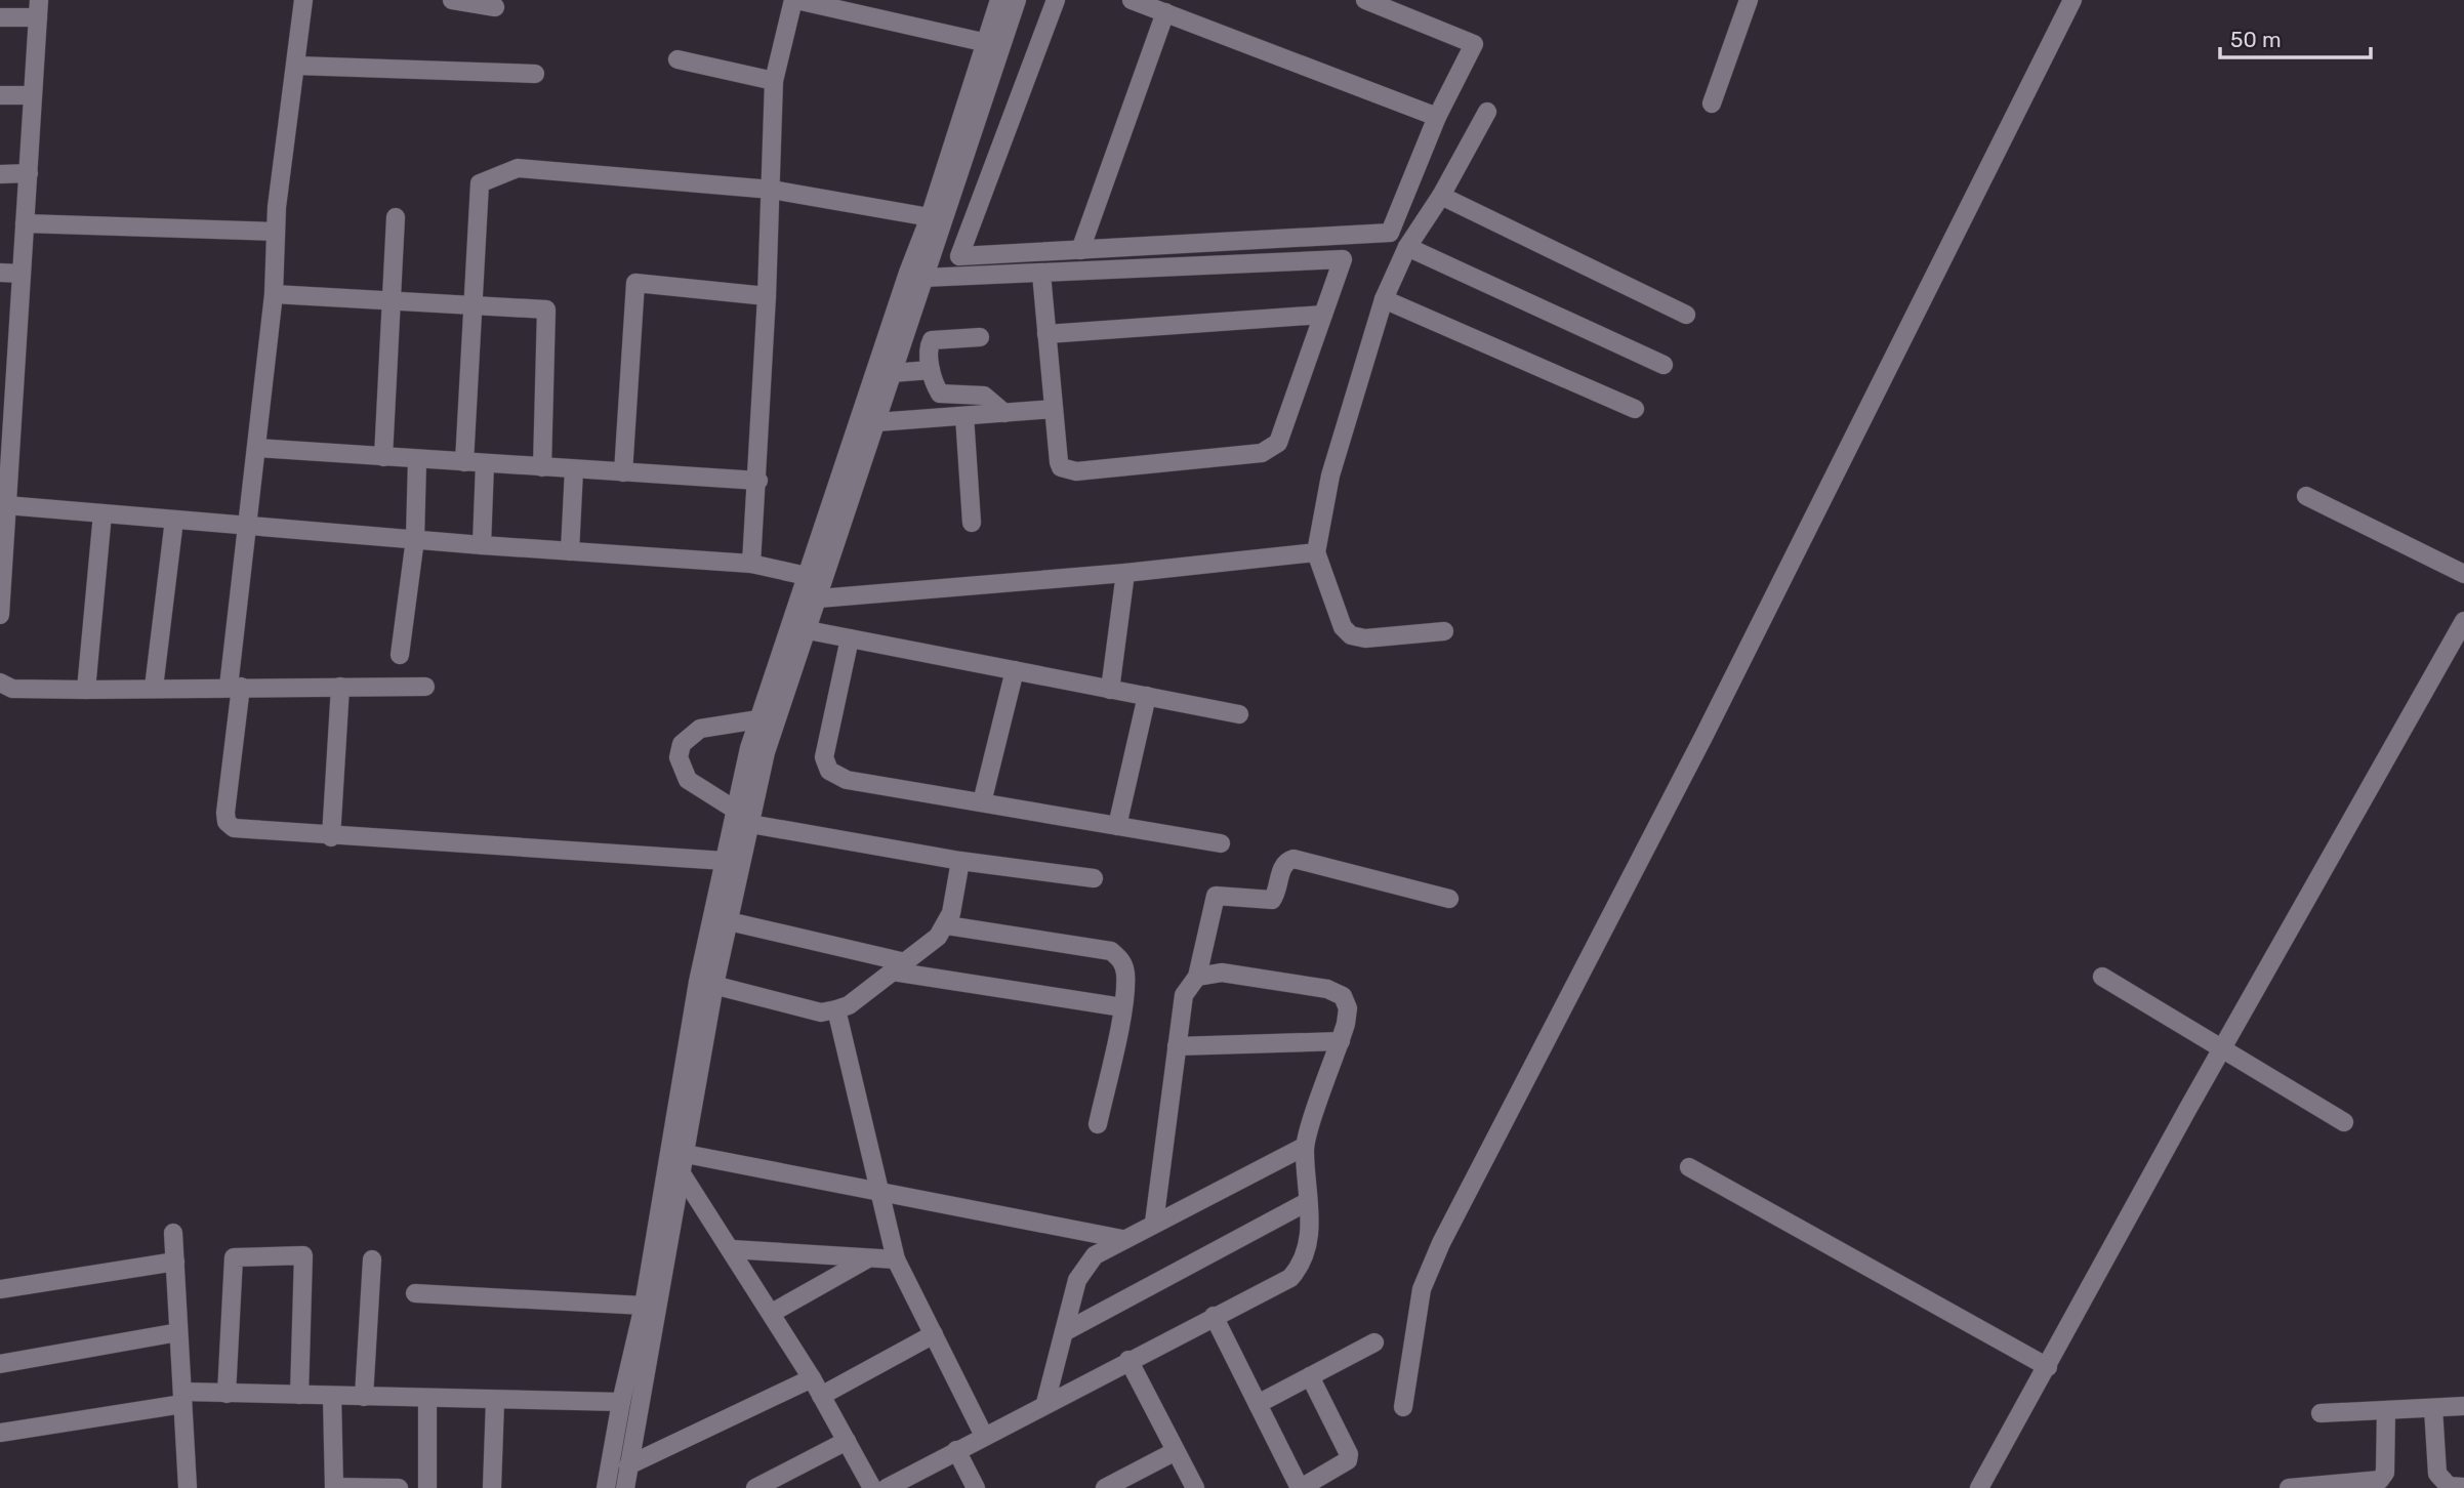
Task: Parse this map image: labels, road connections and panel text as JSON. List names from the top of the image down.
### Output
{
  "scale_bar": "50 m"
}
